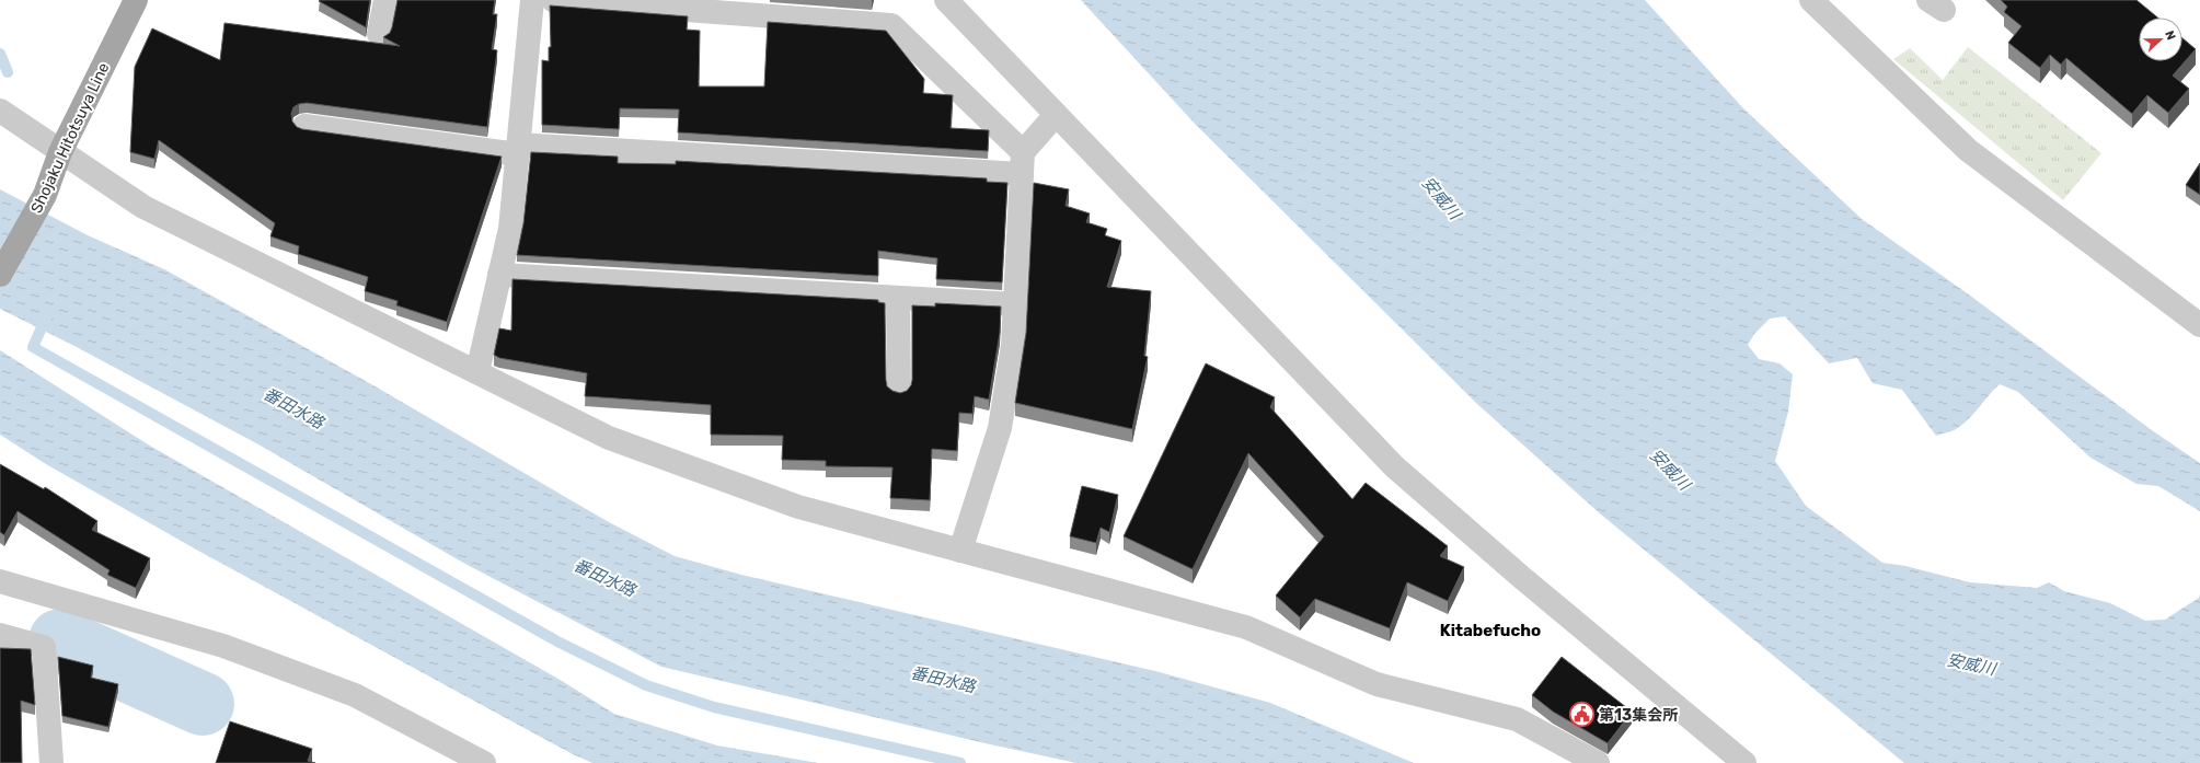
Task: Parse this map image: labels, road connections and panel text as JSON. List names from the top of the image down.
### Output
{
  "streets": {
    "main road": ["Shojaku Hitotsuya Line"]
  },
  "districts": ["Kitabefucho"],
  "water": ["安威川", "番田水路"],
  "places": {
    "public building": ["第13集会所"]
  },
  "north": "right"
}
